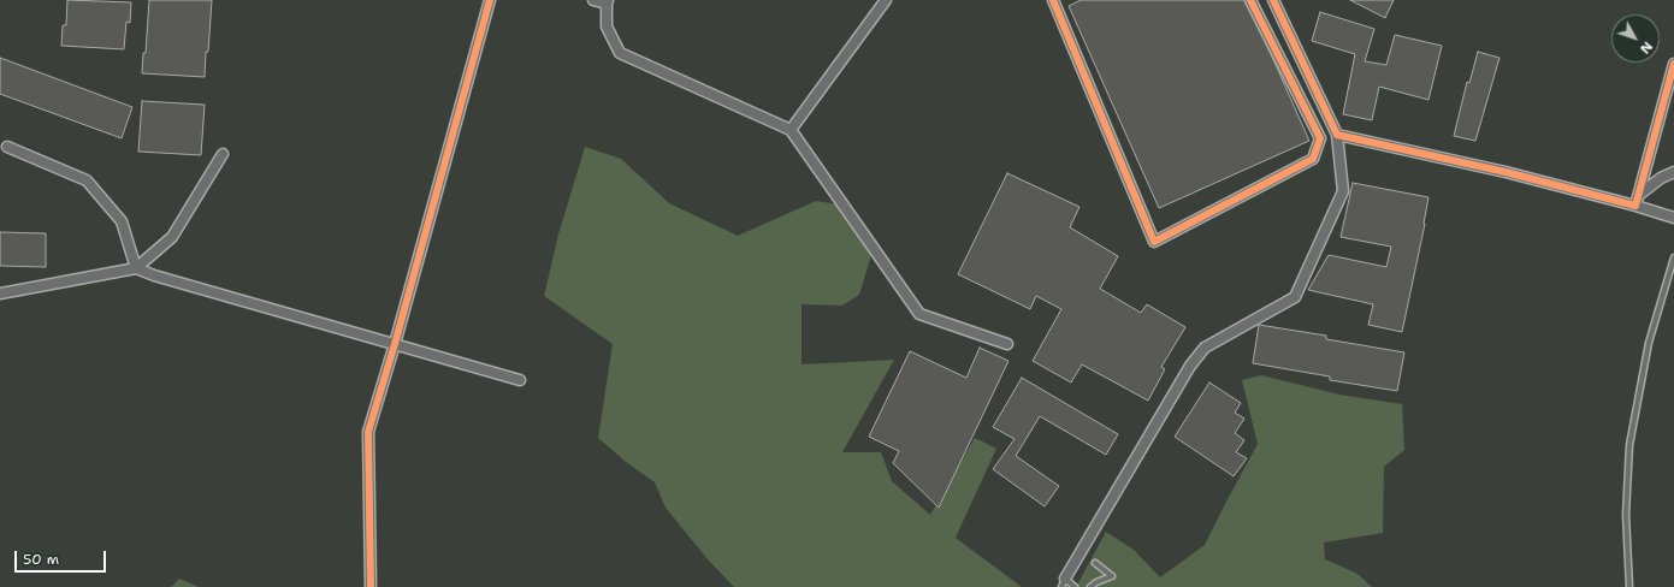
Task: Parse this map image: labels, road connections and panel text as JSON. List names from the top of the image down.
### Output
{
  "scale_bar": "50 m",
  "north": "bottom right"
}
